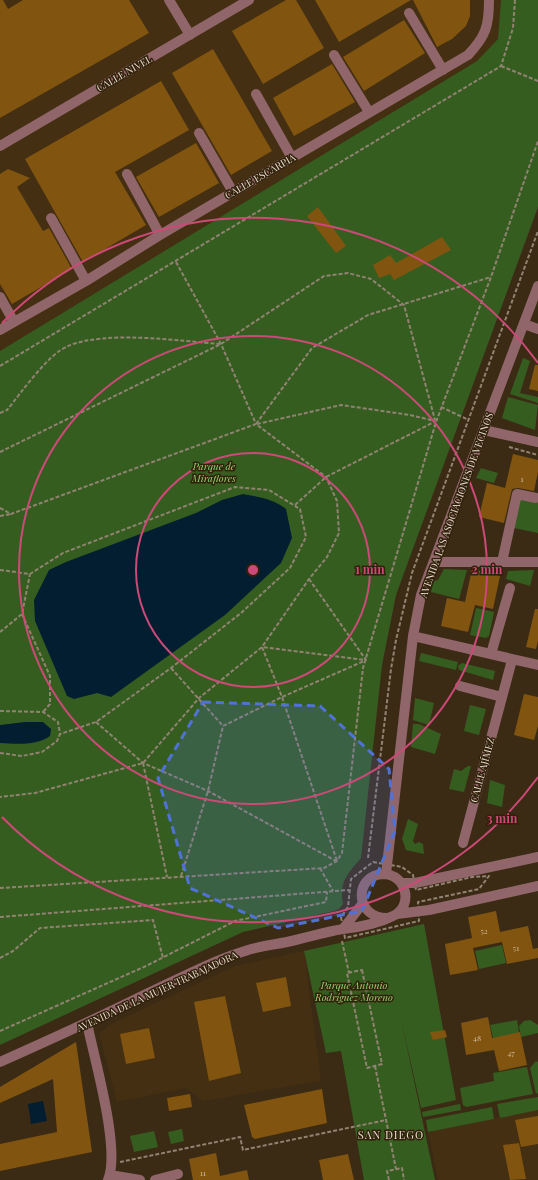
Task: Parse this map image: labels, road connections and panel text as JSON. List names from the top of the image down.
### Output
{
  "streets": {
    "street": [
      "CALLE NIVEL",
      "CALLE ESCARPIA",
      "AVENIDA LAS ASOCIACIONES DE VECINOS",
      "CALLE AJÍMEZ",
      "AVENIDA DE LA MUJER TRABAJADORA"
    ]
  },
  "crossings": [
    ["AVENIDA LAS ASOCIACIONES DE VECINOS", "AVENIDA DE LA MUJER TRABAJADORA"]
  ],
  "districts": ["SAN DIEGO"],
  "parks": ["Parque de Miraflores", "Parque Antonio Rodríguez Moreno"],
  "house_numbers": [
    "1",
    "52",
    "51",
    "48",
    "47",
    "11"
  ],
  "rings": ["1 min", "2 min", "3 min"]
}
